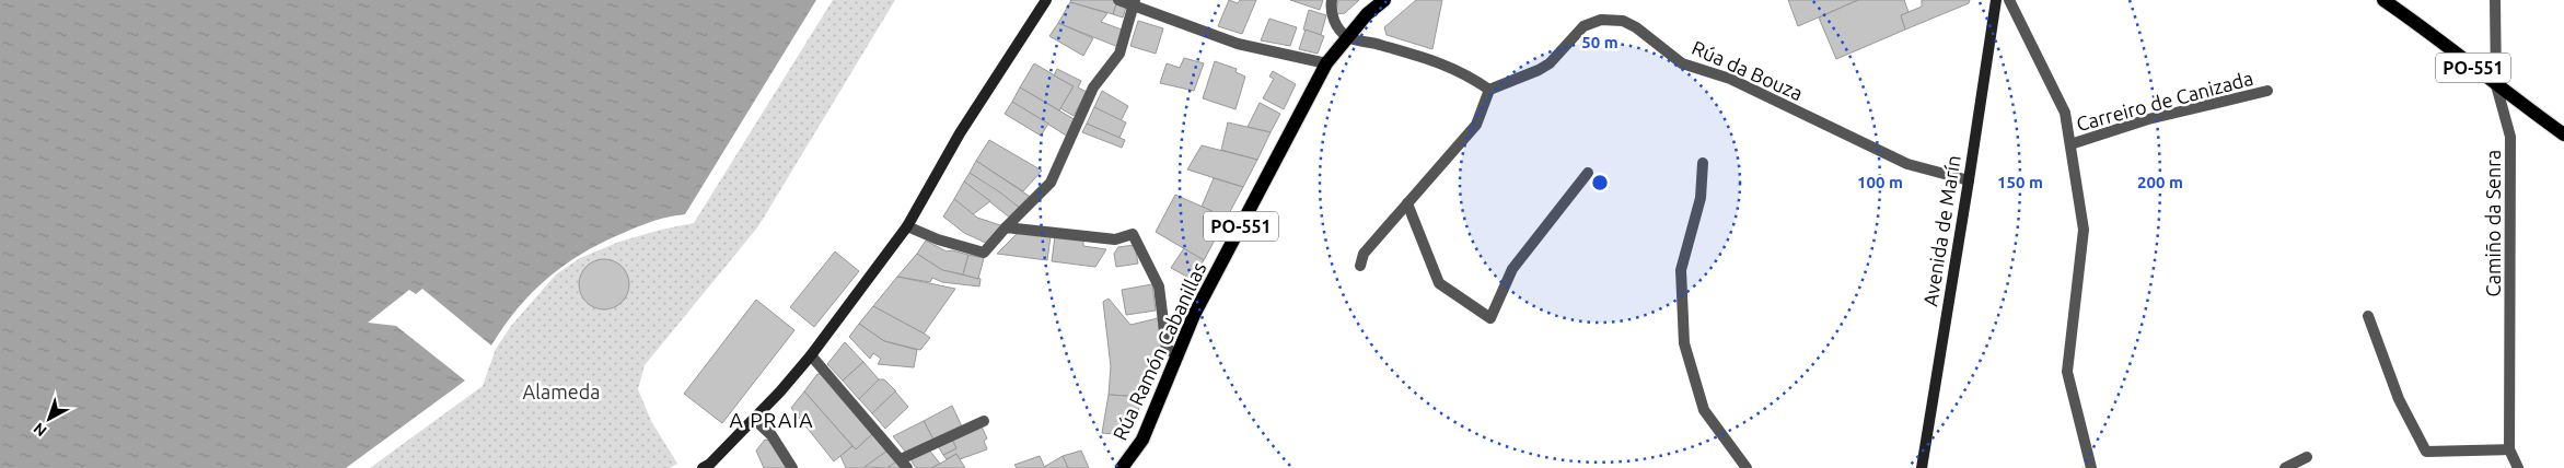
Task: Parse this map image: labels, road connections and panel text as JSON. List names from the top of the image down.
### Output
{
  "streets": {
    "main road": ["PO-551", "Rúa Ramón Cabanillas"],
    "street": [
      "Rúa da Bouza",
      "Carreiro de Canizada",
      "Camiño da Senra",
      "Avenida de Marín"
    ]
  },
  "crossings": [
    ["PO-551", "Camiño da Senra"],
    ["Rúa da Bouza", "Avenida de Marín"]
  ],
  "districts": ["A PRAIA"],
  "parks": ["Alameda"],
  "north": "bottom left",
  "rings": [
    "50 m",
    "100 m",
    "150 m",
    "200 m"
  ]
}
